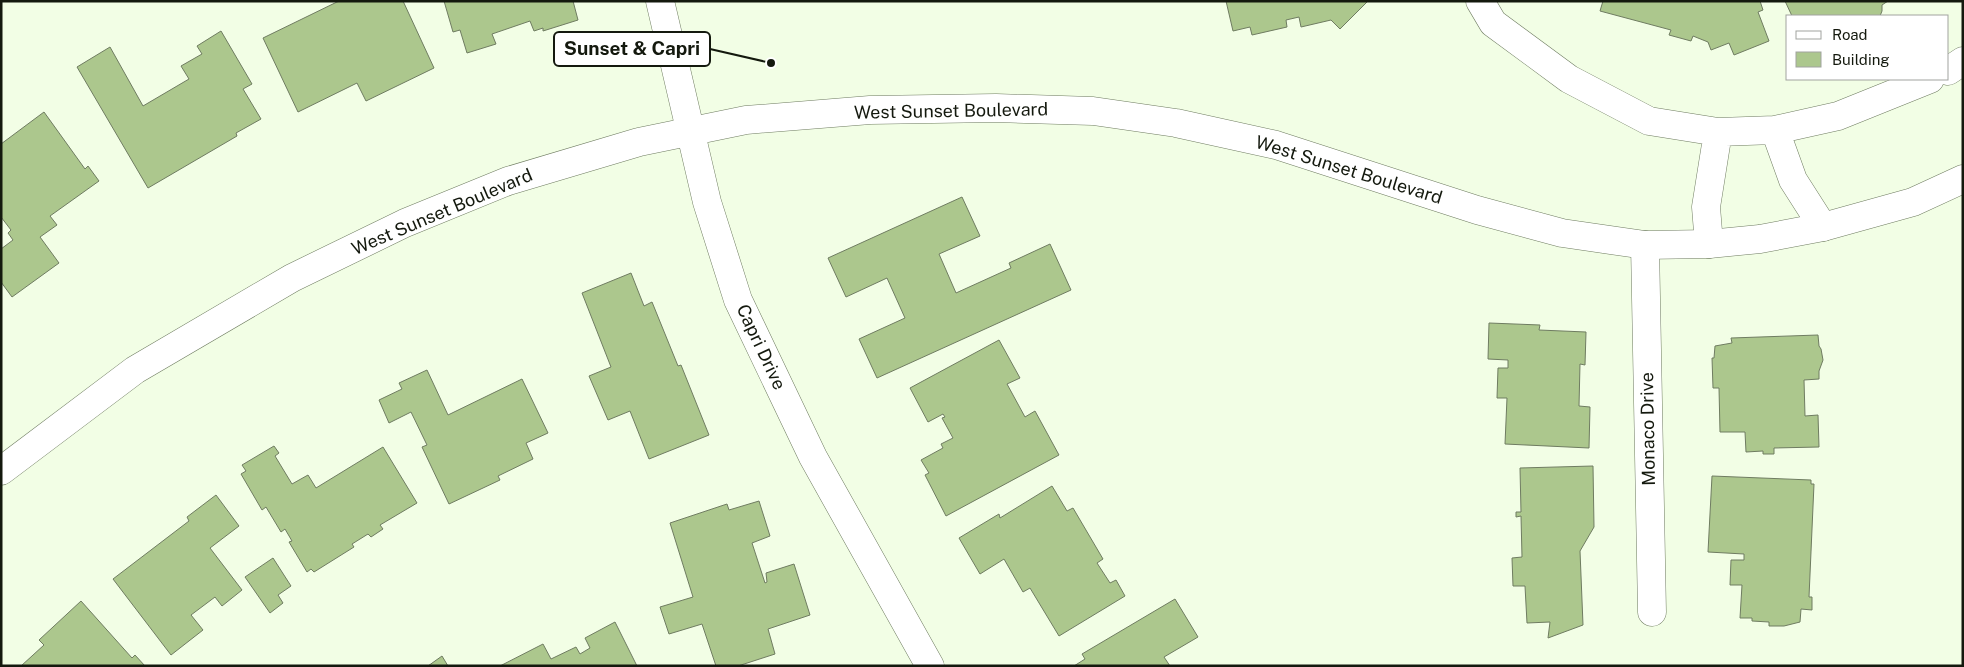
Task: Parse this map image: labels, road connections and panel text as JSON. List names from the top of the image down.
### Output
{
  "streets": {
    "main road": ["West Sunset Boulevard", "Capri Drive", "Monaco Drive"]
  },
  "crossings": [
    ["West Sunset Boulevard", "Capri Drive"],
    ["West Sunset Boulevard", "Monaco Drive"]
  ],
  "places": ["Sunset & Capri"],
  "legend": ["Road", "Building"]
}
